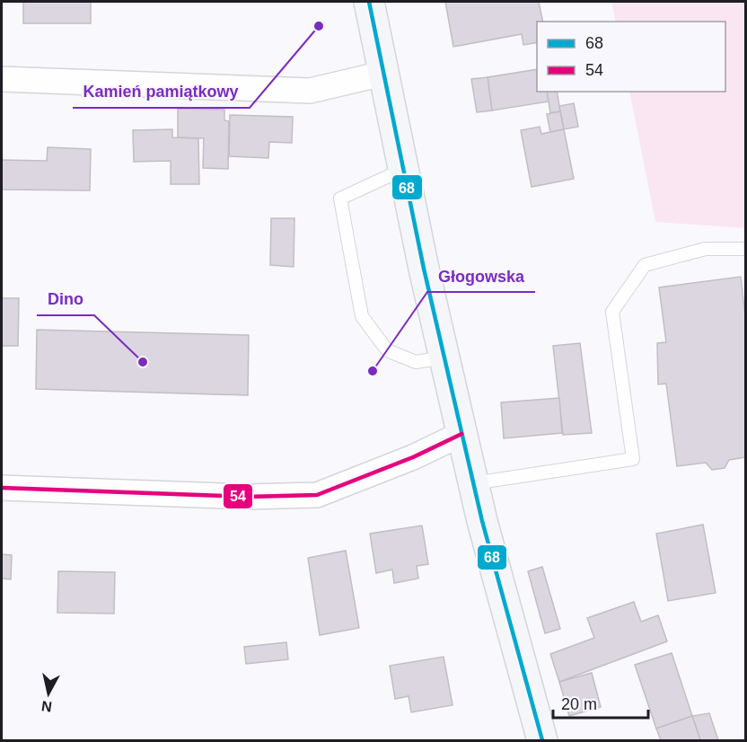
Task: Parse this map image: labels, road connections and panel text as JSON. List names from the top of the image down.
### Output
{
  "places": ["Kamień pamiątkowy", "Dino", "Głogowska"],
  "lines": ["transit line 68", "transit line 54"],
  "legend": ["68", "54"],
  "scale_bar": "20 m",
  "north": "bottom"
}
